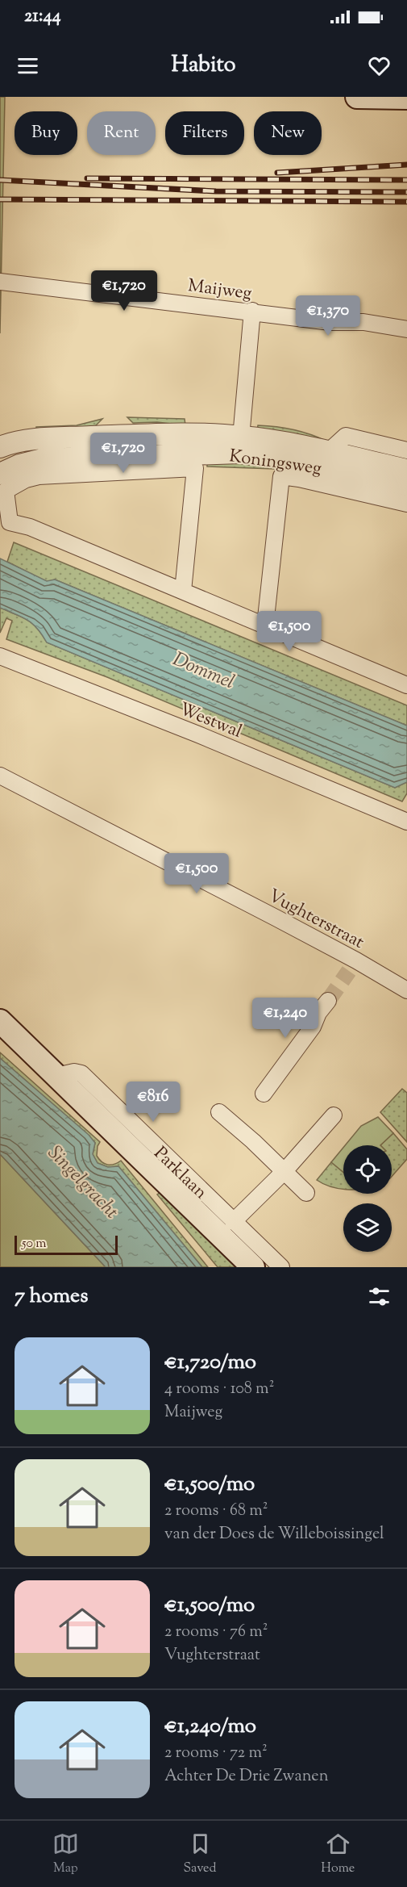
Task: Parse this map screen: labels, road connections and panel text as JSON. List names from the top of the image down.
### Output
{
  "streets": {
    "main road": ["Parklaan"],
    "street": [
      "Maijweg",
      "Koningsweg",
      "Westwal",
      "Vughterstraat"
    ]
  },
  "water": ["Dommel", "Singelgracht"],
  "scale_bar": "50 m",
  "page": {
    "status": "21:44",
    "header": "Habito",
    "chip": [
      "Buy",
      "Rent",
      "Filters",
      "New"
    ],
    "price": [
      "€1,720",
      "€1,370",
      "€1,720",
      "€1,500",
      "€1,500",
      "€1,240",
      "€816"
    ],
    "scale": "50 m",
    "heading": "7 homes",
    "list": [
      {
        "name": "€1,720/mo",
        "note": "4 rooms · 108 m² · Maijweg"
      },
      {
        "name": "€1,500/mo",
        "note": "2 rooms · 68 m² · van der Does de Willeboissingel"
      },
      {
        "name": "€1,500/mo",
        "note": "2 rooms · 76 m² · Vughterstraat"
      },
      {
        "name": "€1,240/mo",
        "note": "2 rooms · 72 m² · Achter De Drie Zwanen"
      }
    ],
    "tabs": ["Map", "Saved", "Home"]
  }
}
